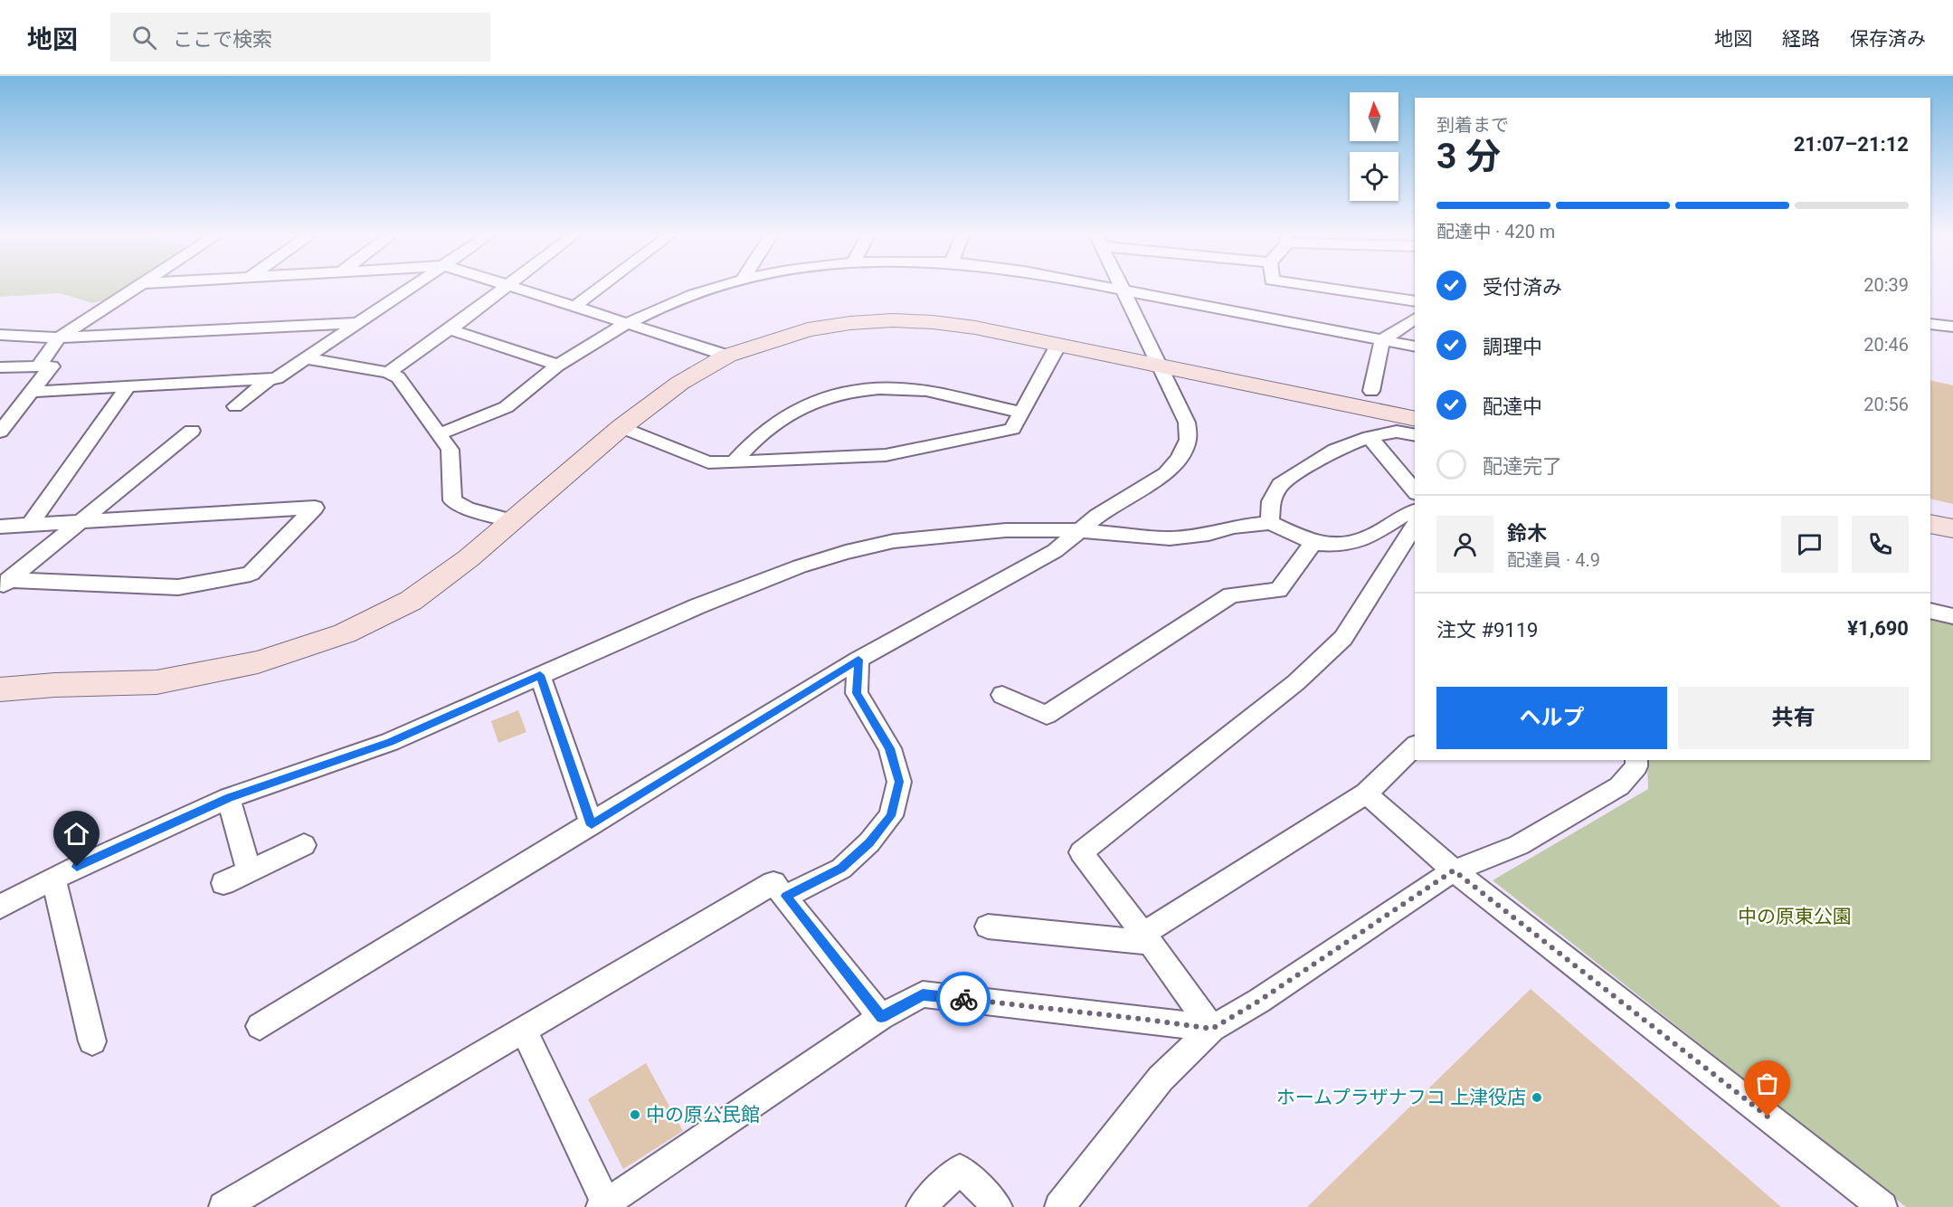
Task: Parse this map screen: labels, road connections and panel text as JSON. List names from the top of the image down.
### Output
{
  "parks": ["中の原東公園"],
  "places": ["ホームプラザナフコ 上津役店", "中の原公民館"],
  "north": "top",
  "page": {
    "header": "地図",
    "search": "ここで検索",
    "nav": ["地図", "経路", "保存済み"],
    "heading": ["3 分", "到着まで", "21:07–21:12"],
    "panel": [
      "鈴木",
      "配達員 · 4.9",
      "注文 #9119",
      "¥1,690"
    ],
    "bar": "配達中 · 420 m",
    "list": [
      ["受付済み", "20:39"],
      ["調理中", "20:46"],
      ["配達中", "20:56"],
      "配達完了"
    ],
    "buttons": ["ヘルプ", "共有"]
  }
}
